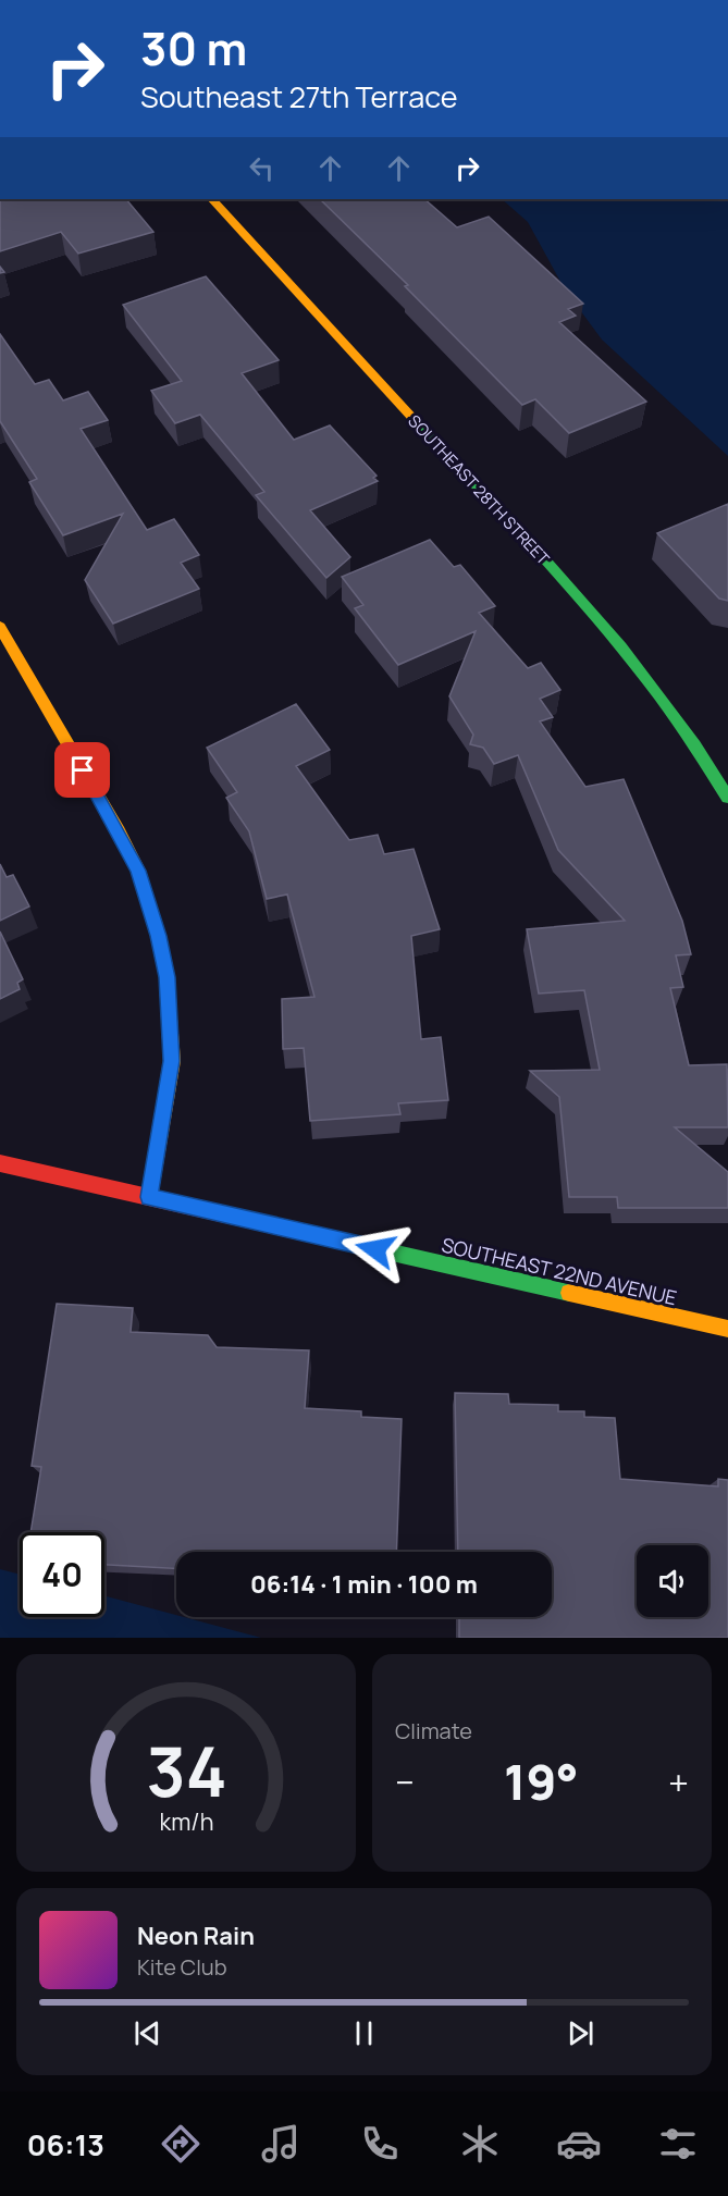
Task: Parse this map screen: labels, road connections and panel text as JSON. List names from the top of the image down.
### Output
{
  "streets": {
    "street": ["SOUTHEAST 28TH STREET", "SOUTHEAST 22ND AVENUE"]
  },
  "page": {
    "turn": ["30 m", "Southeast 27th Terrace"],
    "limit": "40",
    "trip": "06:14 · 1 min · 100 m",
    "tile": "Climate",
    "heat": ["−", "19°", "+"],
    "song": ["Neon Rain", "Kite Club"],
    "tabs": "06:13",
    "gauge": ["34", "km/h"]
  }
}
